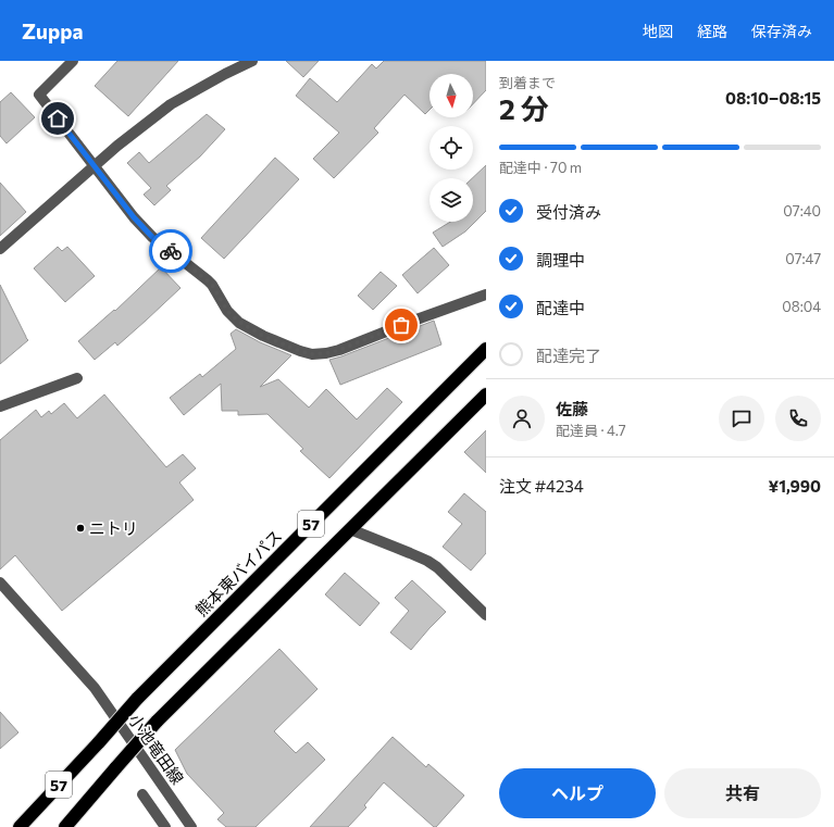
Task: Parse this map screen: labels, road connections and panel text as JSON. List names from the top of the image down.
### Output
{
  "streets": {
    "highway": ["57", "熊本東バイパス"],
    "street": ["小池竜田線"]
  },
  "places": ["ニトリ"],
  "north": "bottom",
  "page": {
    "header": "Zuppa",
    "nav": ["地図", "経路", "保存済み"],
    "heading": ["2 分", "到着まで", "08:10–08:15"],
    "panel": [
      "佐藤",
      "配達員 · 4.7",
      "注文 #4234",
      "¥1,990"
    ],
    "bar": "配達中 · 70 m",
    "list": [
      ["受付済み", "07:40"],
      ["調理中", "07:47"],
      ["配達中", "08:04"],
      "配達完了"
    ],
    "buttons": ["ヘルプ", "共有"]
  }
}
